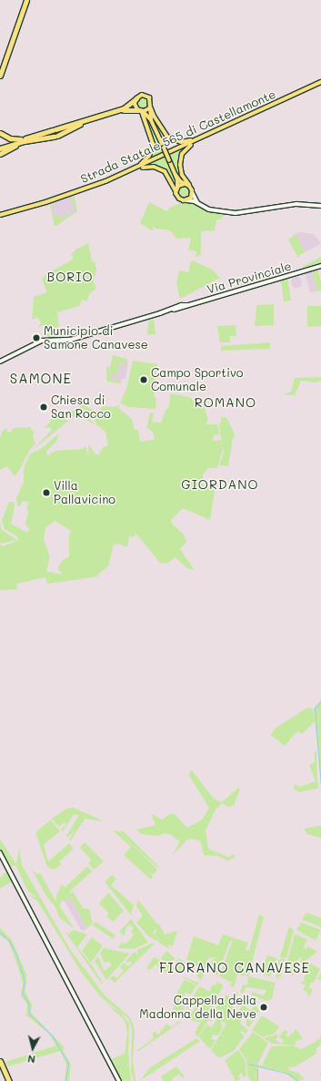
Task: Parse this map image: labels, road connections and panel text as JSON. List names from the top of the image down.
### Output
{
  "streets": {
    "main road": ["Strada Statale 565 di Castellamonte", "Via Provinciale"]
  },
  "districts": [
    "BORIO",
    "SAMONE",
    "ROMANO",
    "GIORDANO",
    "FIORANO CANAVESE"
  ],
  "places": [
    "Municipio di Samone Canavese",
    "Campo Sportivo Comunale",
    "Chiesa di San Rocco",
    "Villa Pallavicino",
    "Cappella della Madonna della Neve"
  ],
  "north": "bottom"
}
